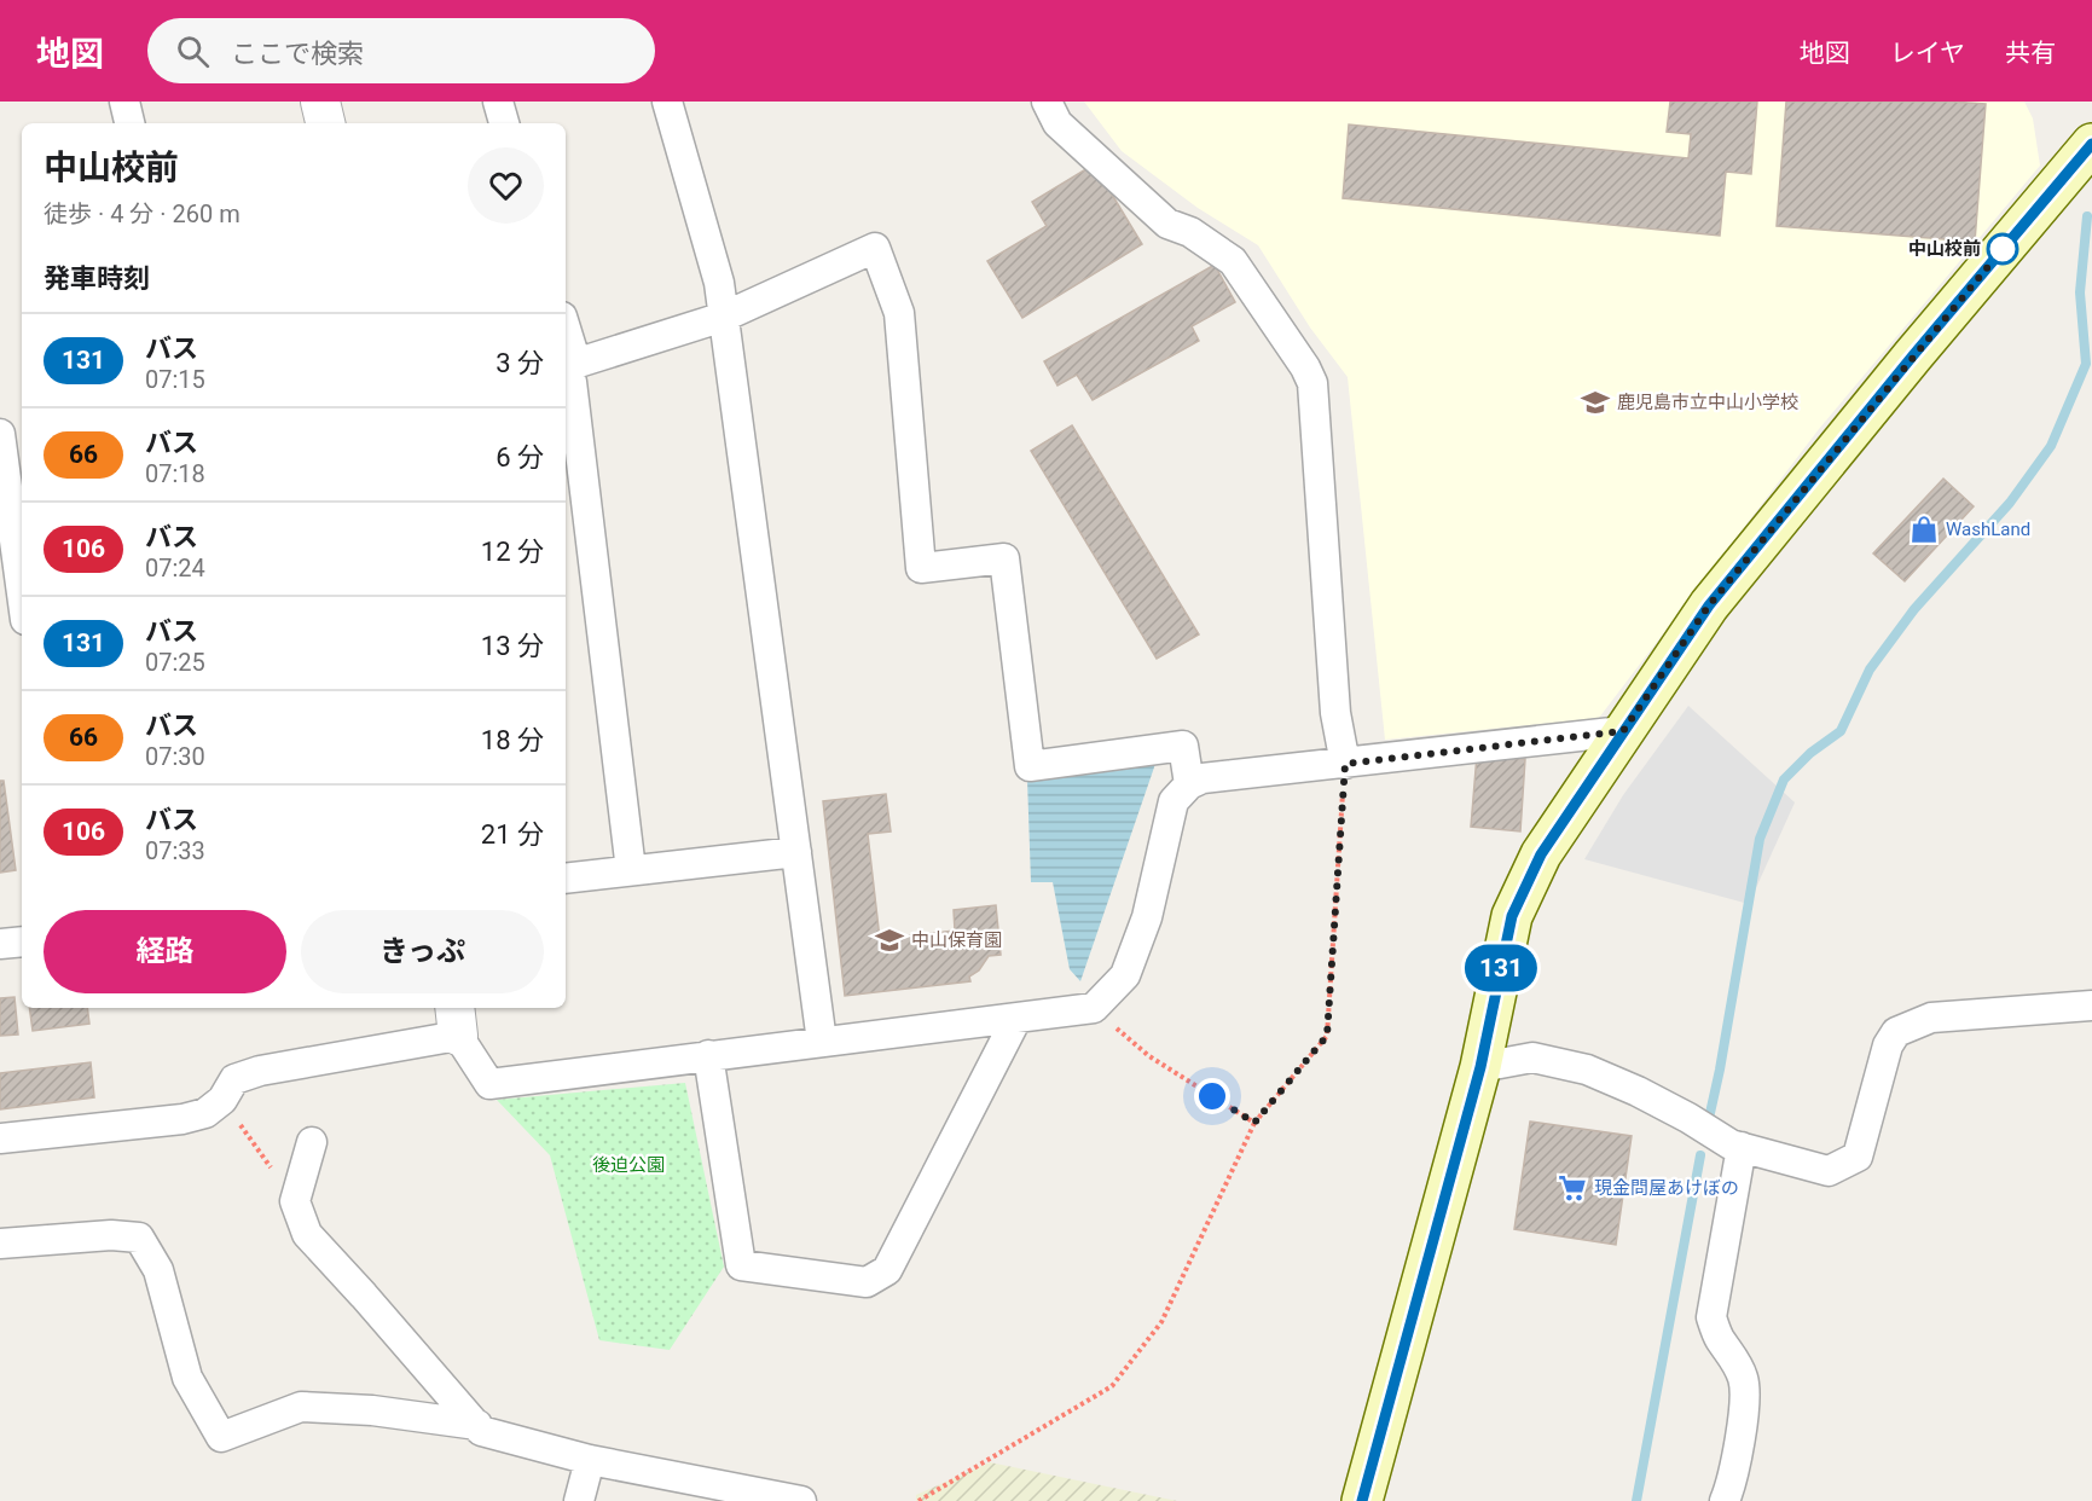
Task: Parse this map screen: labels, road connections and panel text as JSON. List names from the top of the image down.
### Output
{
  "parks": ["後迫公園"],
  "places": {
    "other": ["中山校前"],
    "school or university": ["鹿児島市立中山小学校", "中山保育園"],
    "shop": ["WashLand"],
    "supermarket": ["現金問屋あけぼの"]
  },
  "lines": ["bus line 131"],
  "page": {
    "header": "地図",
    "search": "ここで検索",
    "nav": ["地図", "レイヤ", "共有"],
    "on_map": "131",
    "heading": [
      ["中山校前", "徒歩 · 4 分 · 260 m"],
      "発車時刻"
    ],
    "list": [
      {
        "mark": "131",
        "name": "バス",
        "note": "07:15",
        "value": "3 分"
      },
      {
        "mark": "66",
        "name": "バス",
        "note": "07:18",
        "value": "6 分"
      },
      {
        "mark": "106",
        "name": "バス",
        "note": "07:24",
        "value": "12 分"
      },
      {
        "mark": "131",
        "name": "バス",
        "note": "07:25",
        "value": "13 分"
      },
      {
        "mark": "66",
        "name": "バス",
        "note": "07:30",
        "value": "18 分"
      },
      {
        "mark": "106",
        "name": "バス",
        "note": "07:33",
        "value": "21 分"
      }
    ],
    "buttons": ["経路", "きっぷ"]
  }
}
